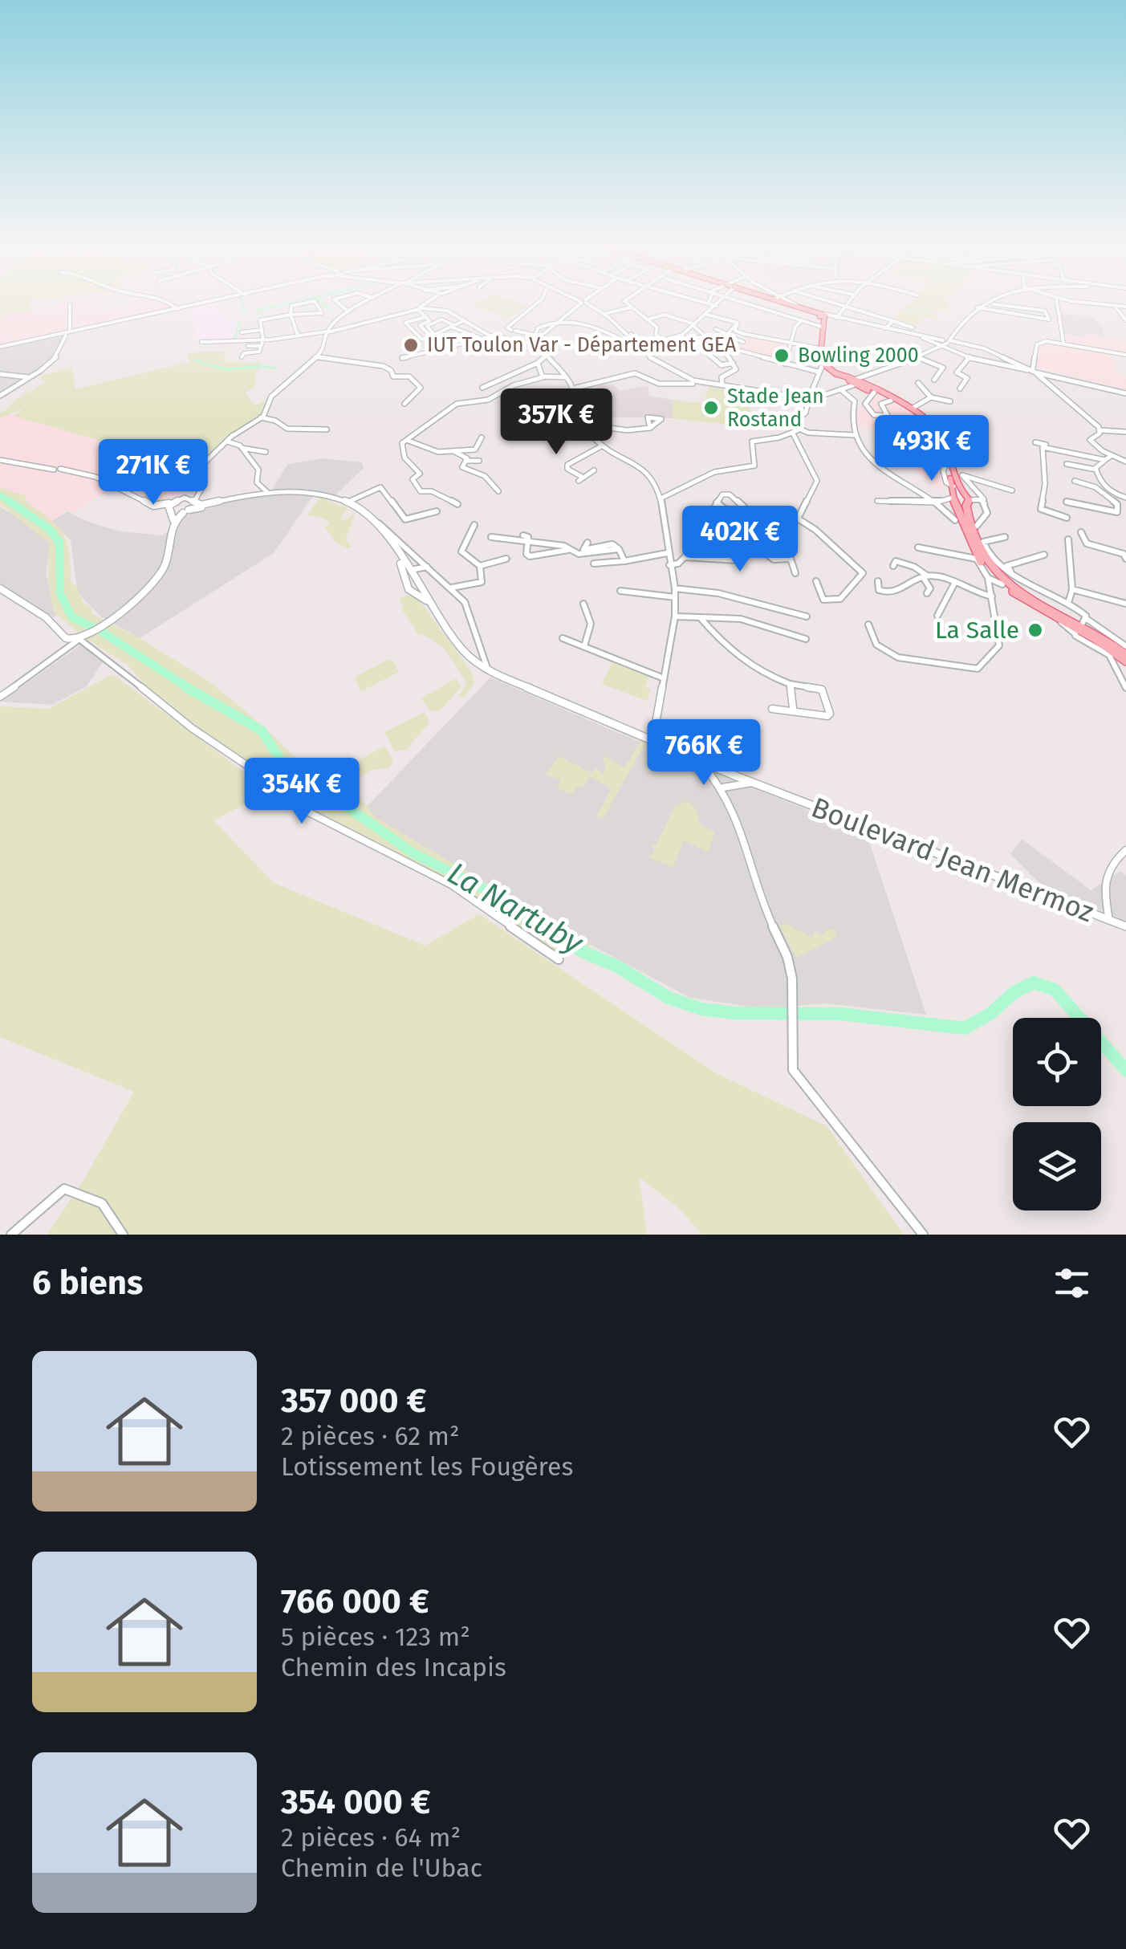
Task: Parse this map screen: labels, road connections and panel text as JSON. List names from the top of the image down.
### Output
{
  "streets": {
    "main road": ["Boulevard Jean Mermoz"]
  },
  "water": ["La Nartuby"],
  "places": [
    "IUT Toulon Var - Département GEA",
    "Bowling 2000",
    "Stade Jean Rostand",
    "La Salle"
  ],
  "page": {
    "price": [
      "357K €",
      "493K €",
      "271K €",
      "402K €",
      "766K €",
      "354K €"
    ],
    "heading": "6 biens",
    "list": [
      {
        "name": "357 000 €",
        "note": "2 pièces · 62 m² · Lotissement les Fougères"
      },
      {
        "name": "766 000 €",
        "note": "5 pièces · 123 m² · Chemin des Incapis"
      },
      {
        "name": "354 000 €",
        "note": "2 pièces · 64 m² · Chemin de l'Ubac"
      }
    ]
  }
}
